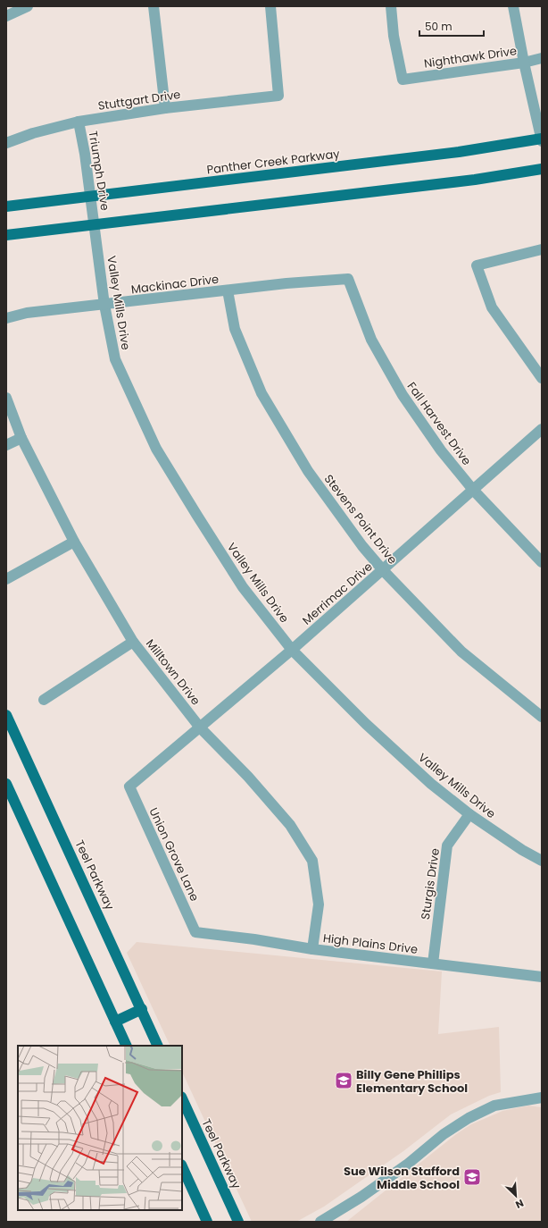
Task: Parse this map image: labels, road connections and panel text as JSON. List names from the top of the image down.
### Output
{
  "streets": {
    "main road": ["Panther Creek Parkway", "Teel Parkway"],
    "street": [
      "Nighthawk Drive",
      "Stuttgart Drive",
      "Triumph Drive",
      "Mackinac Drive",
      "Valley Mills Drive",
      "Fall Harvest Drive",
      "Stevens Point Drive",
      "Merrimac Drive",
      "Milltown Drive",
      "Union Grove Lane",
      "Sturgis Drive",
      "High Plains Drive"
    ]
  },
  "crossings": [
    ["Stuttgart Drive", "Triumph Drive"],
    ["Panther Creek Parkway", "Triumph Drive"],
    ["Triumph Drive", "Valley Mills Drive"],
    ["Mackinac Drive", "Valley Mills Drive"],
    ["Mackinac Drive", "Fall Harvest Drive"],
    ["Mackinac Drive", "Stevens Point Drive"],
    ["Valley Mills Drive", "Merrimac Drive"],
    ["Valley Mills Drive", "Sturgis Drive"],
    ["Fall Harvest Drive", "Merrimac Drive"],
    ["Stevens Point Drive", "Merrimac Drive"],
    ["Merrimac Drive", "Milltown Drive"],
    ["Merrimac Drive", "Union Grove Lane"],
    ["Milltown Drive", "High Plains Drive"],
    ["Union Grove Lane", "High Plains Drive"],
    ["Sturgis Drive", "High Plains Drive"]
  ],
  "places": {
    "school or university": ["Billy Gene Phillips Elementary School", "Sue Wilson Stafford Middle School"]
  },
  "scale_bar": "50 m",
  "north": "bottom right"
}
